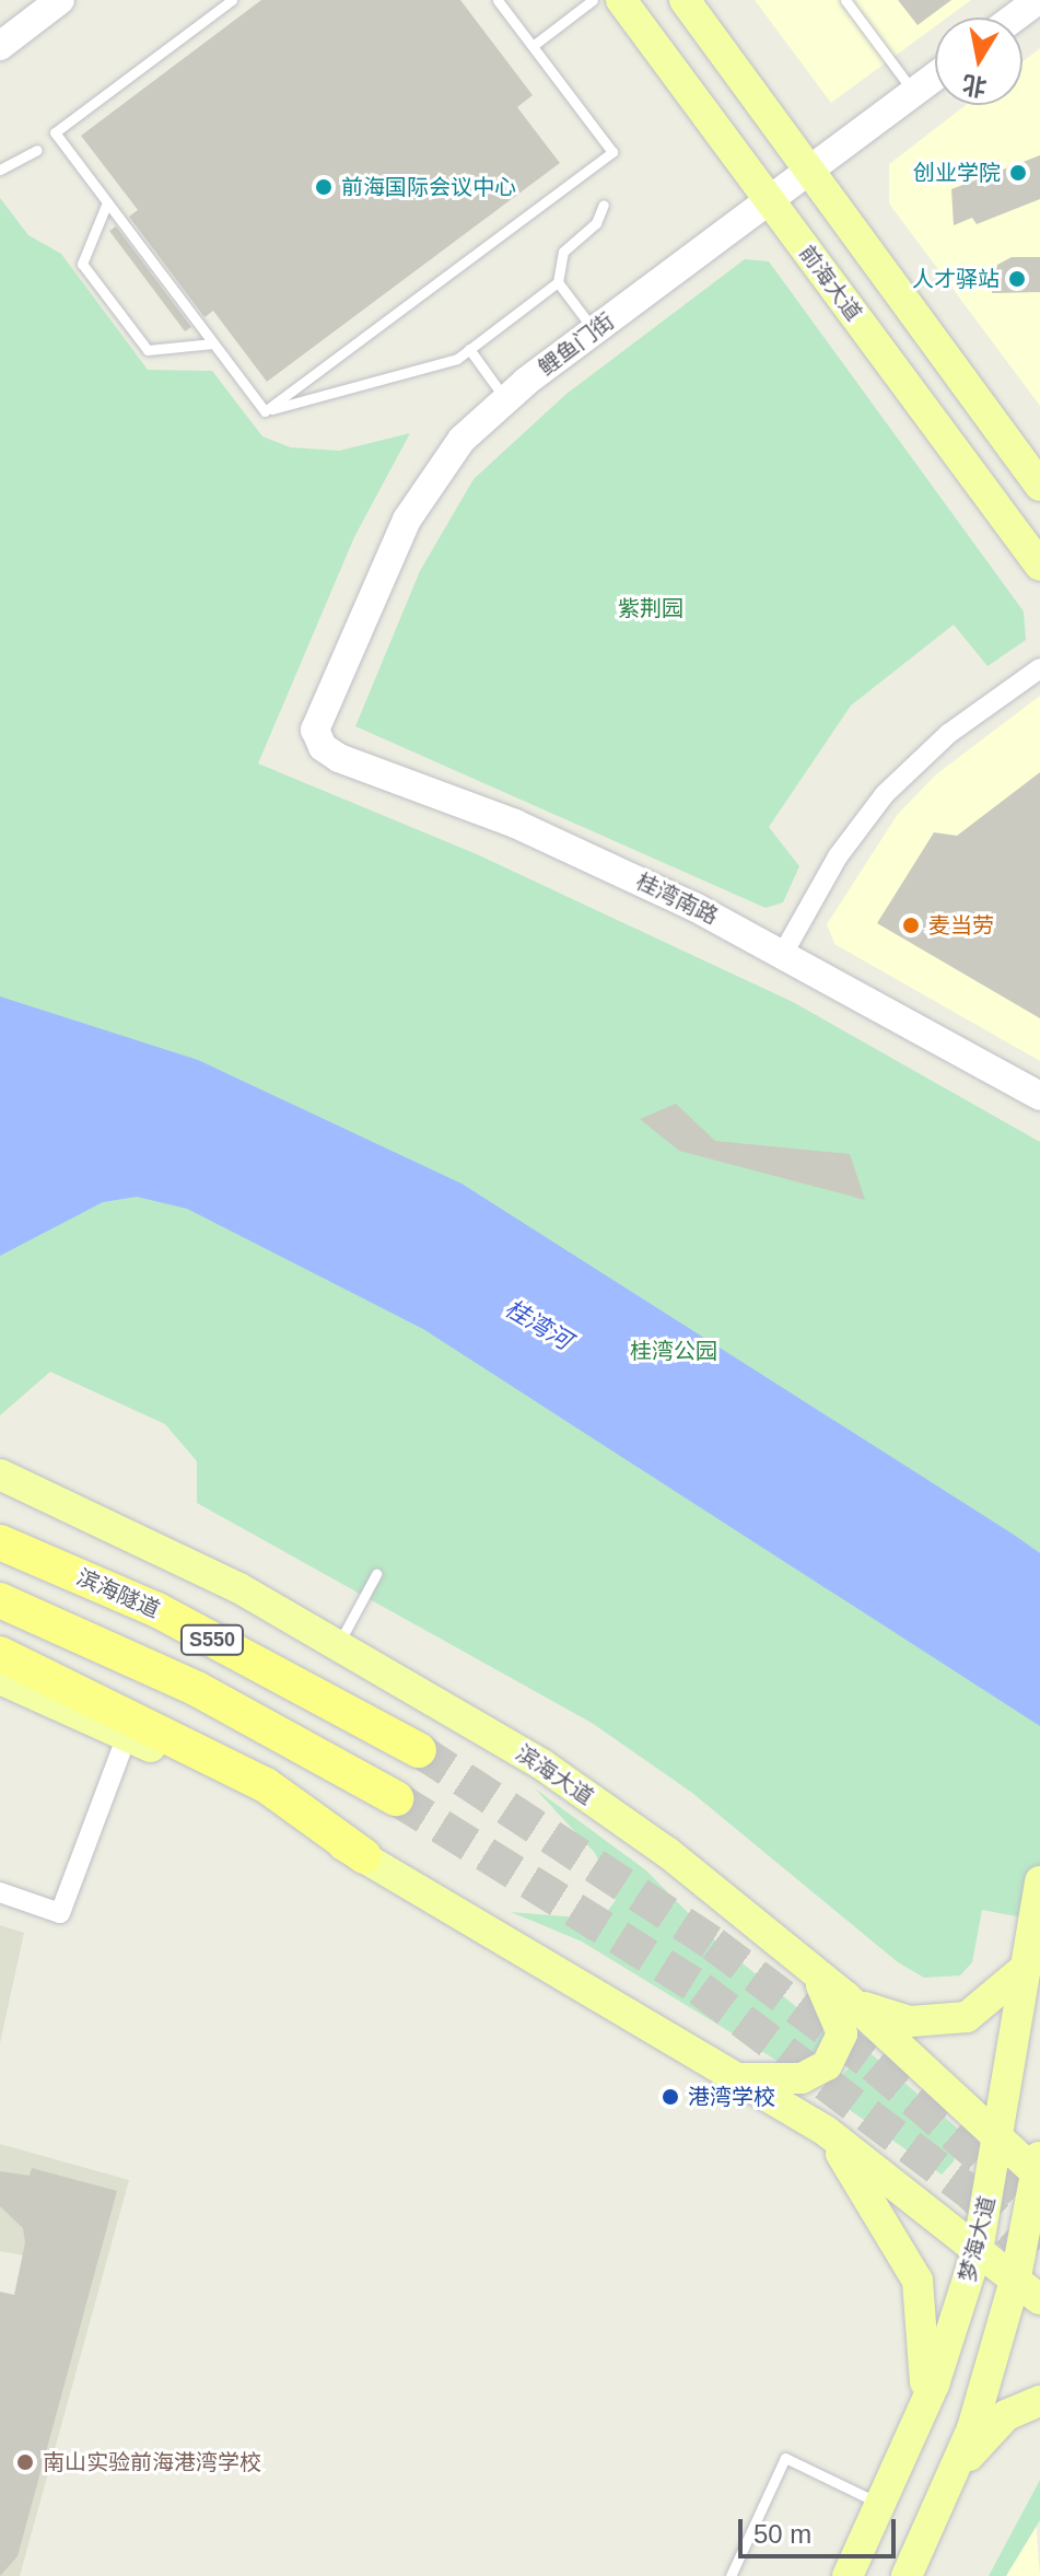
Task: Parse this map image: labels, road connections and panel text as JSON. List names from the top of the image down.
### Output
{
  "streets": {
    "highway": ["滨海隧道", "S550"],
    "main road": ["前海大道", "滨海大道", "梦海大道"],
    "street": ["鲤鱼门街", "桂湾南路"]
  },
  "crossings": [
    ["前海大道", "鲤鱼门街"],
    ["鲤鱼门街", "桂湾南路"],
    ["滨海大道", "梦海大道"]
  ],
  "water": ["桂湾河"],
  "parks": ["紫荆园", "桂湾公园"],
  "places": [
    "创业学院",
    "前海国际会议中心",
    "人才驿站",
    "麦当劳",
    "港湾学校",
    "南山实验前海港湾学校"
  ],
  "scale_bar": "50 m",
  "north": "bottom"
}
